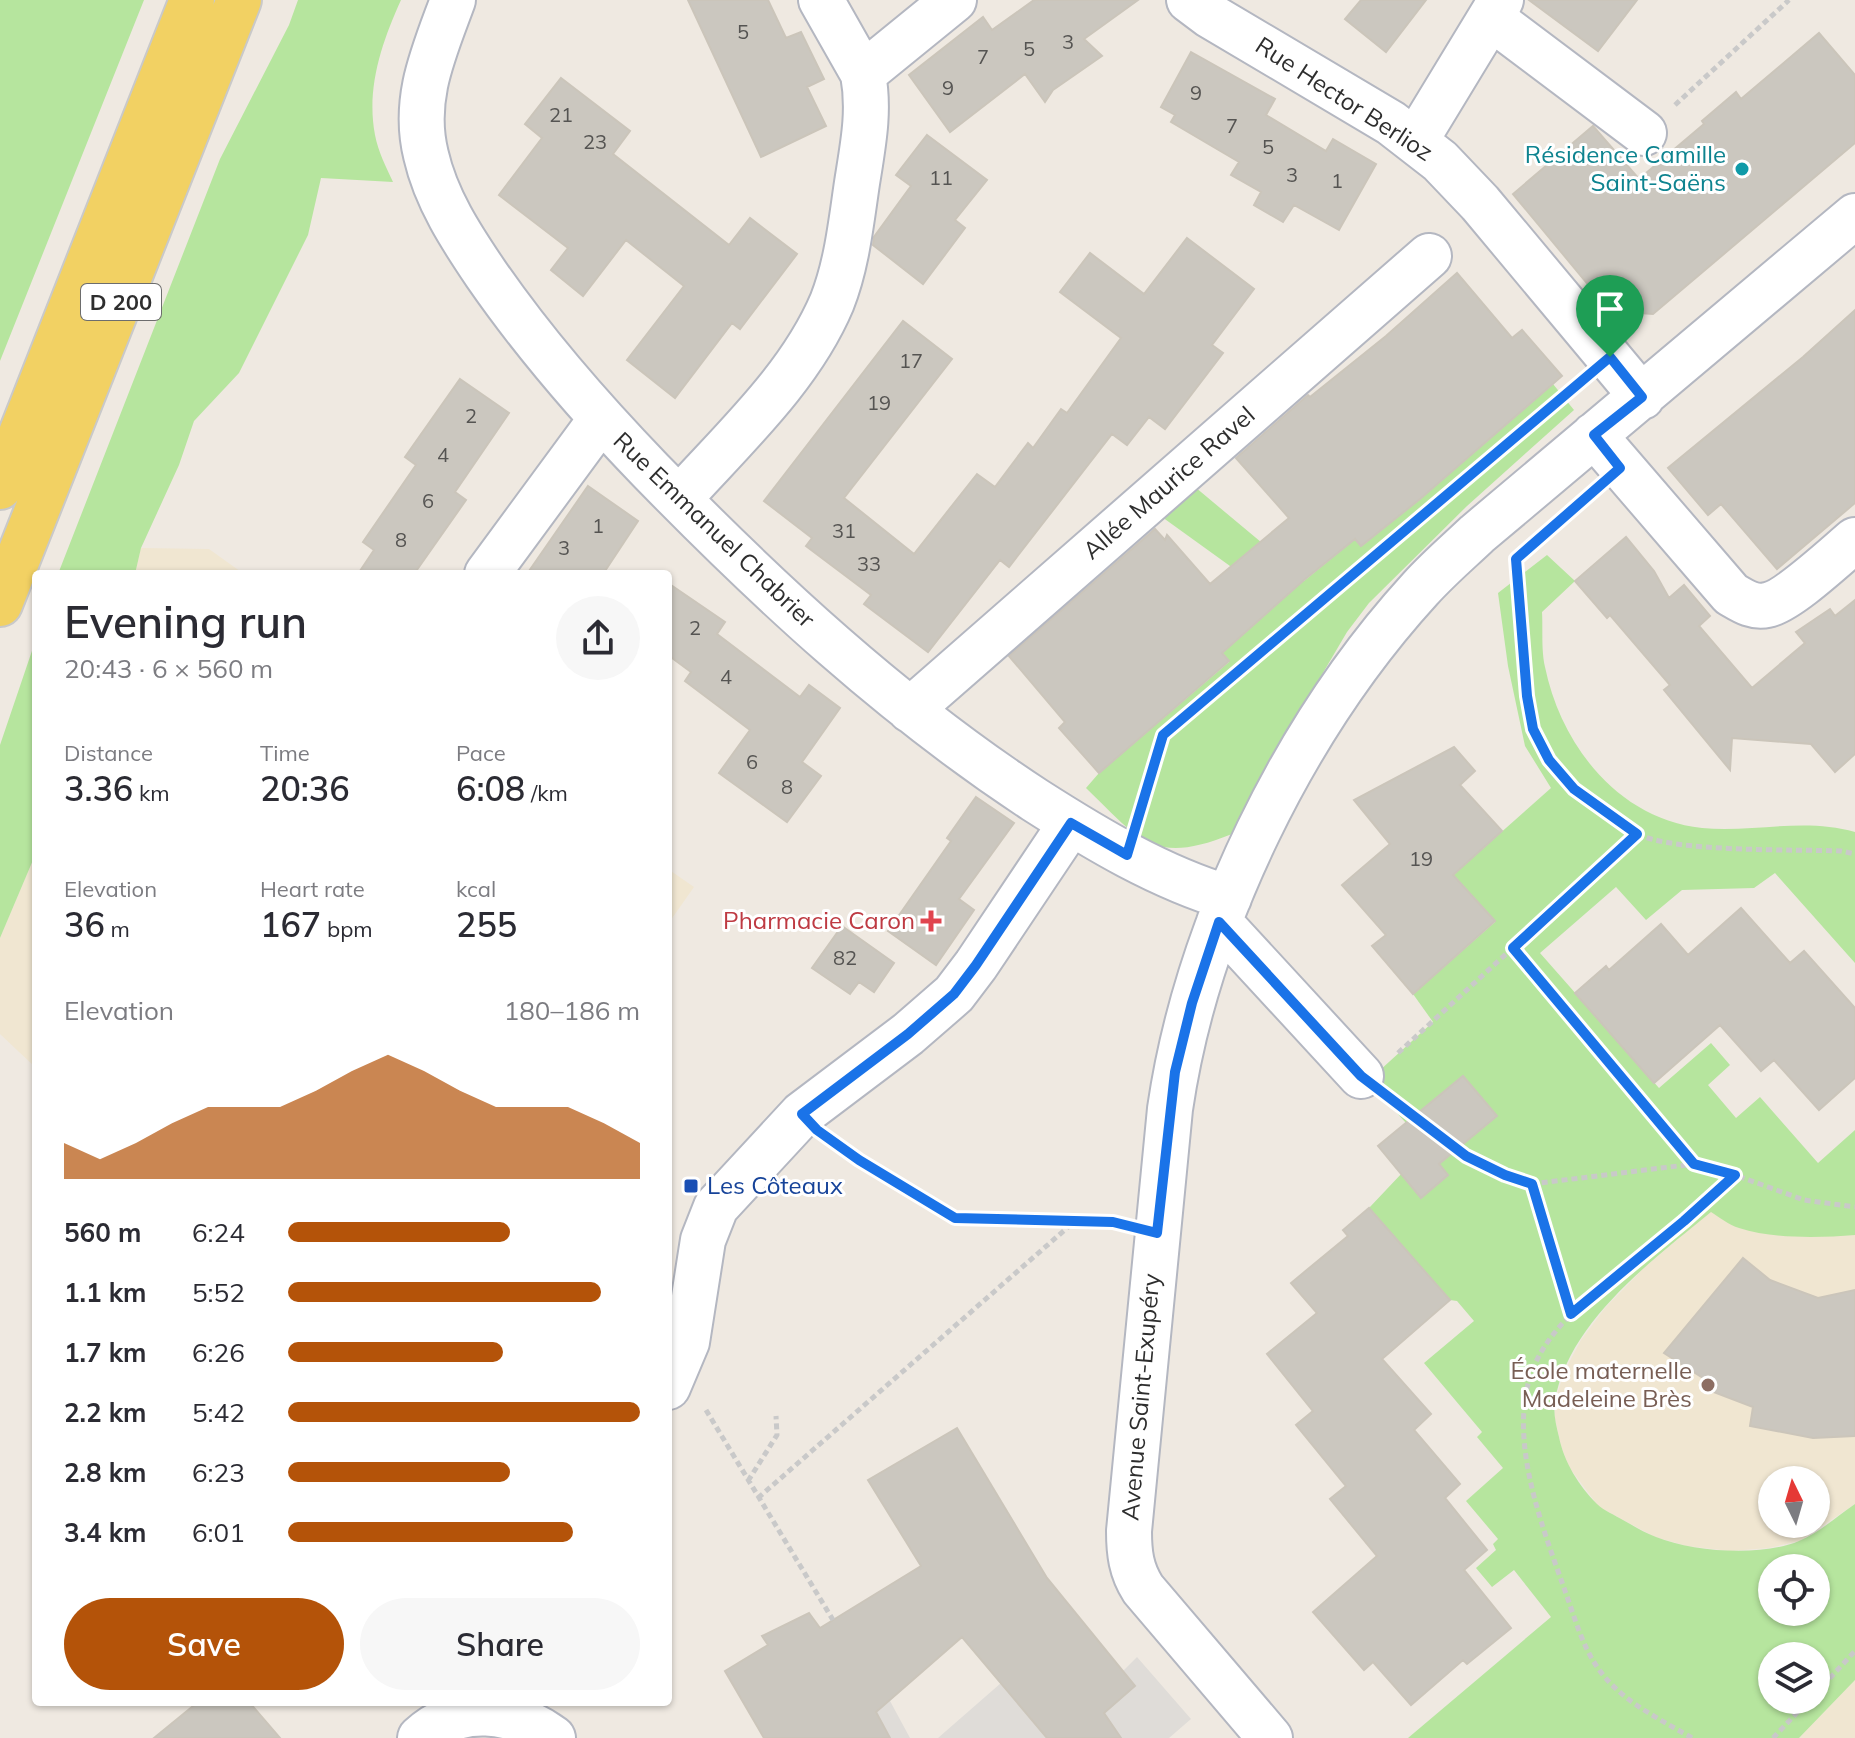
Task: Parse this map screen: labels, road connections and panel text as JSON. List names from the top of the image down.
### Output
{
  "streets": {
    "main road": ["D 200"],
    "street": [
      "Rue Hector Berlioz",
      "Allée Maurice Ravel",
      "Rue Emmanuel Chabrier",
      "Avenue Saint-Exupéry"
    ]
  },
  "crossings": [
    ["Rue Hector Berlioz", "Avenue Saint-Exupéry"],
    ["Allée Maurice Ravel", "Rue Emmanuel Chabrier"],
    ["Rue Emmanuel Chabrier", "Avenue Saint-Exupéry"]
  ],
  "places": {
    "other": ["Résidence Camille Saint-Saëns", "École maternelle Madeleine Brès"],
    "health": ["Pharmacie Caron"],
    "transit": ["Les Côteaux"]
  },
  "house_numbers": [
    "5",
    "3",
    "5",
    "7",
    "9",
    "9",
    "21",
    "7",
    "23",
    "5",
    "3",
    "11",
    "1",
    "17",
    "19",
    "2",
    "4",
    "6",
    "1",
    "31",
    "8",
    "3",
    "33",
    "2",
    "4",
    "6",
    "8",
    "19",
    "82"
  ],
  "north": "top",
  "page": {
    "heading": ["Evening run", "20:43 · 6 × 560 m"],
    "stats": [
      ["Distance", "3.36 km"],
      ["Time", "20:36"],
      ["Pace", "6:08 /km"],
      ["Elevation", "36 m"],
      ["Heart rate", "167 bpm"],
      ["kcal", "255"]
    ],
    "chart": ["Elevation", "180–186 m"],
    "list": [
      {
        "name": "560 m",
        "note": "6:24"
      },
      {
        "name": "1.1 km",
        "note": "5:52"
      },
      {
        "name": "1.7 km",
        "note": "6:26"
      },
      {
        "name": "2.2 km",
        "note": "5:42"
      },
      {
        "name": "2.8 km",
        "note": "6:23"
      },
      {
        "name": "3.4 km",
        "note": "6:01"
      }
    ],
    "buttons": ["Save", "Share"]
  }
}
